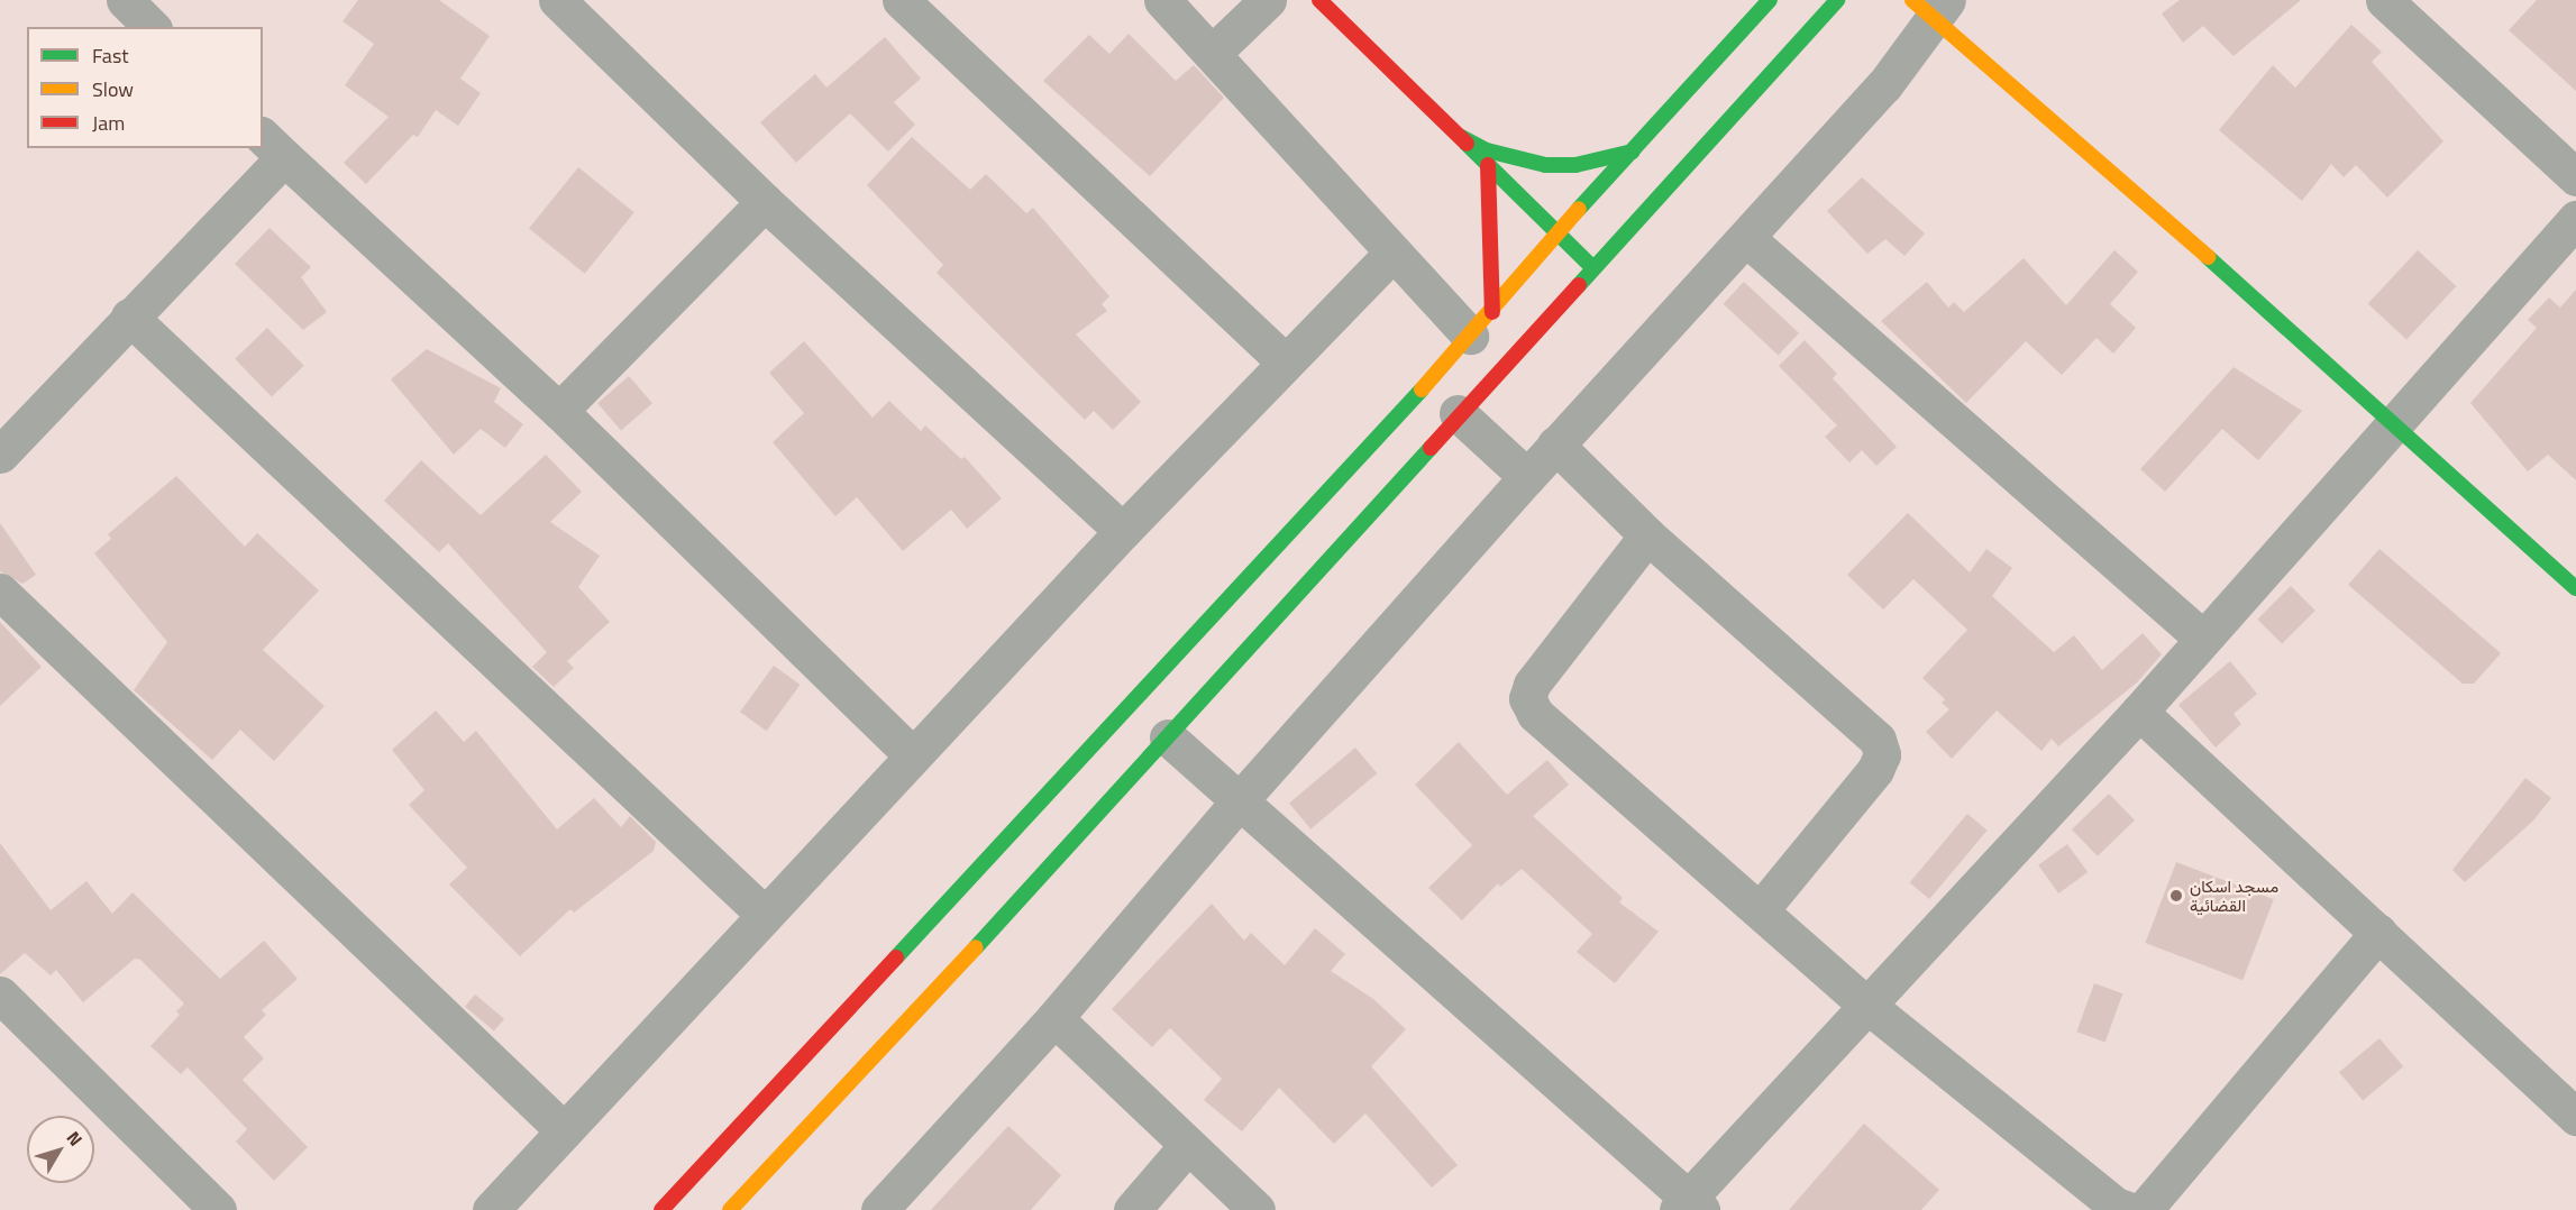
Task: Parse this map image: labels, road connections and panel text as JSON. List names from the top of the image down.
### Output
{
  "places": ["مسجد اسكان القضائية"],
  "legend": ["Fast", "Slow", "Jam"],
  "north": "top right"
}
